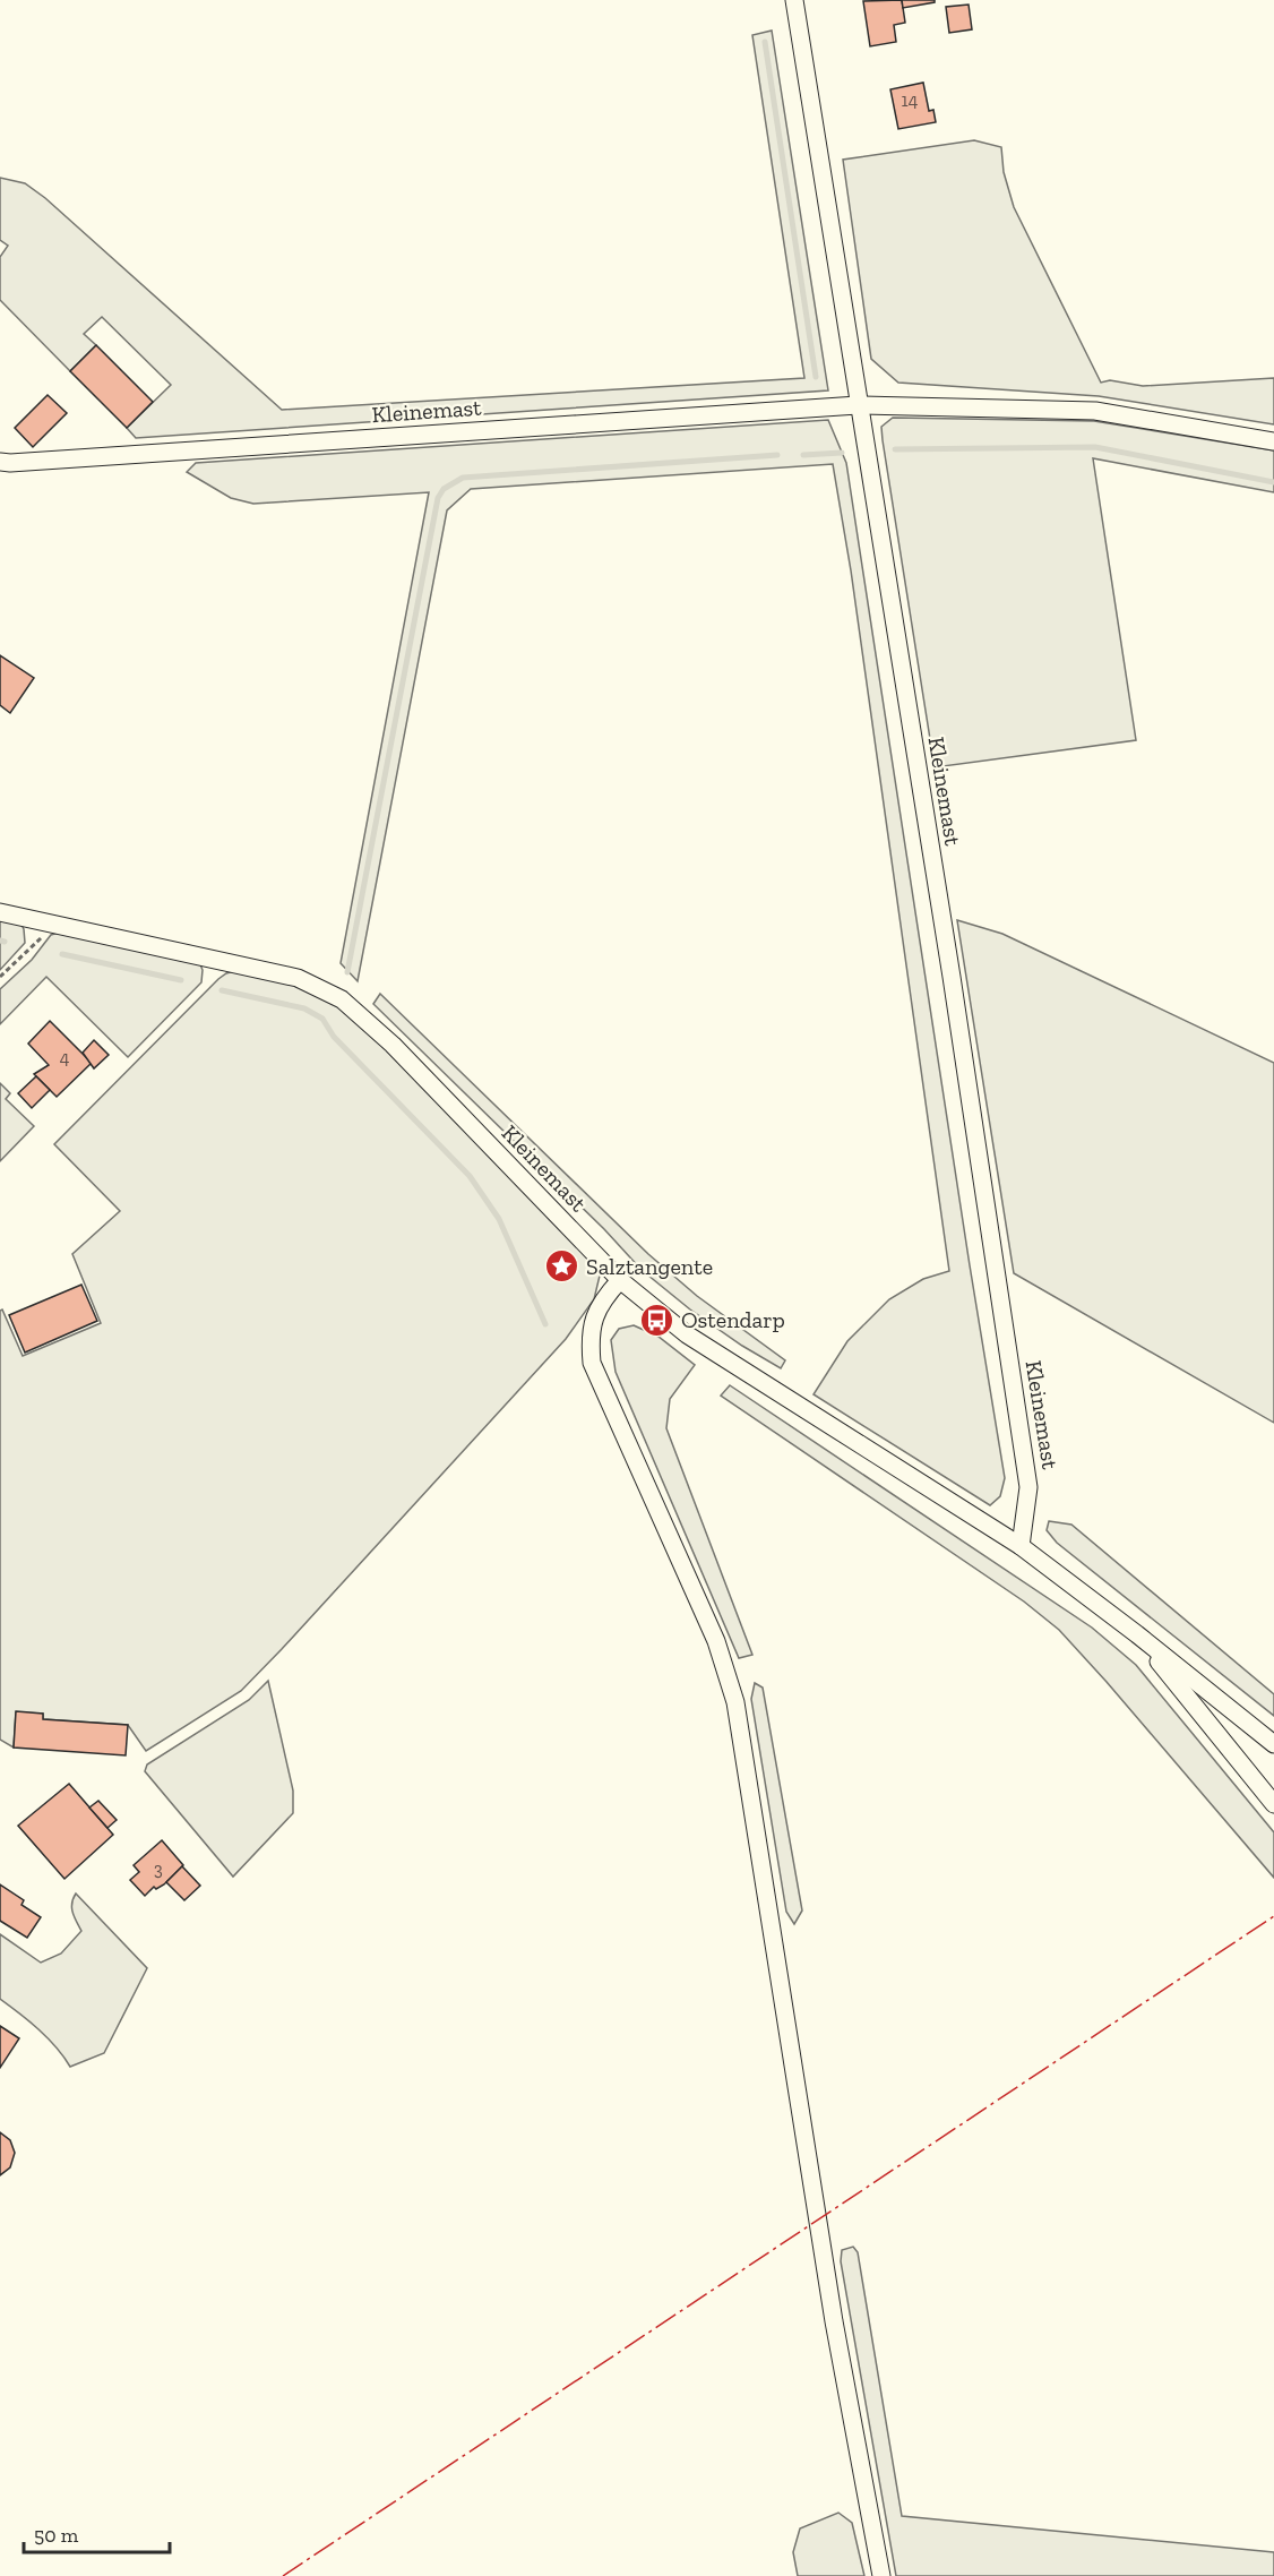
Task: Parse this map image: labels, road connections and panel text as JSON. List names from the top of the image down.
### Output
{
  "streets": {
    "street": ["Kleinemast"]
  },
  "places": {
    "place": ["Salztangente"],
    "bus stop": ["Ostendarp"]
  },
  "house_numbers": ["14", "4", "3"],
  "scale_bar": "50 m"
}
